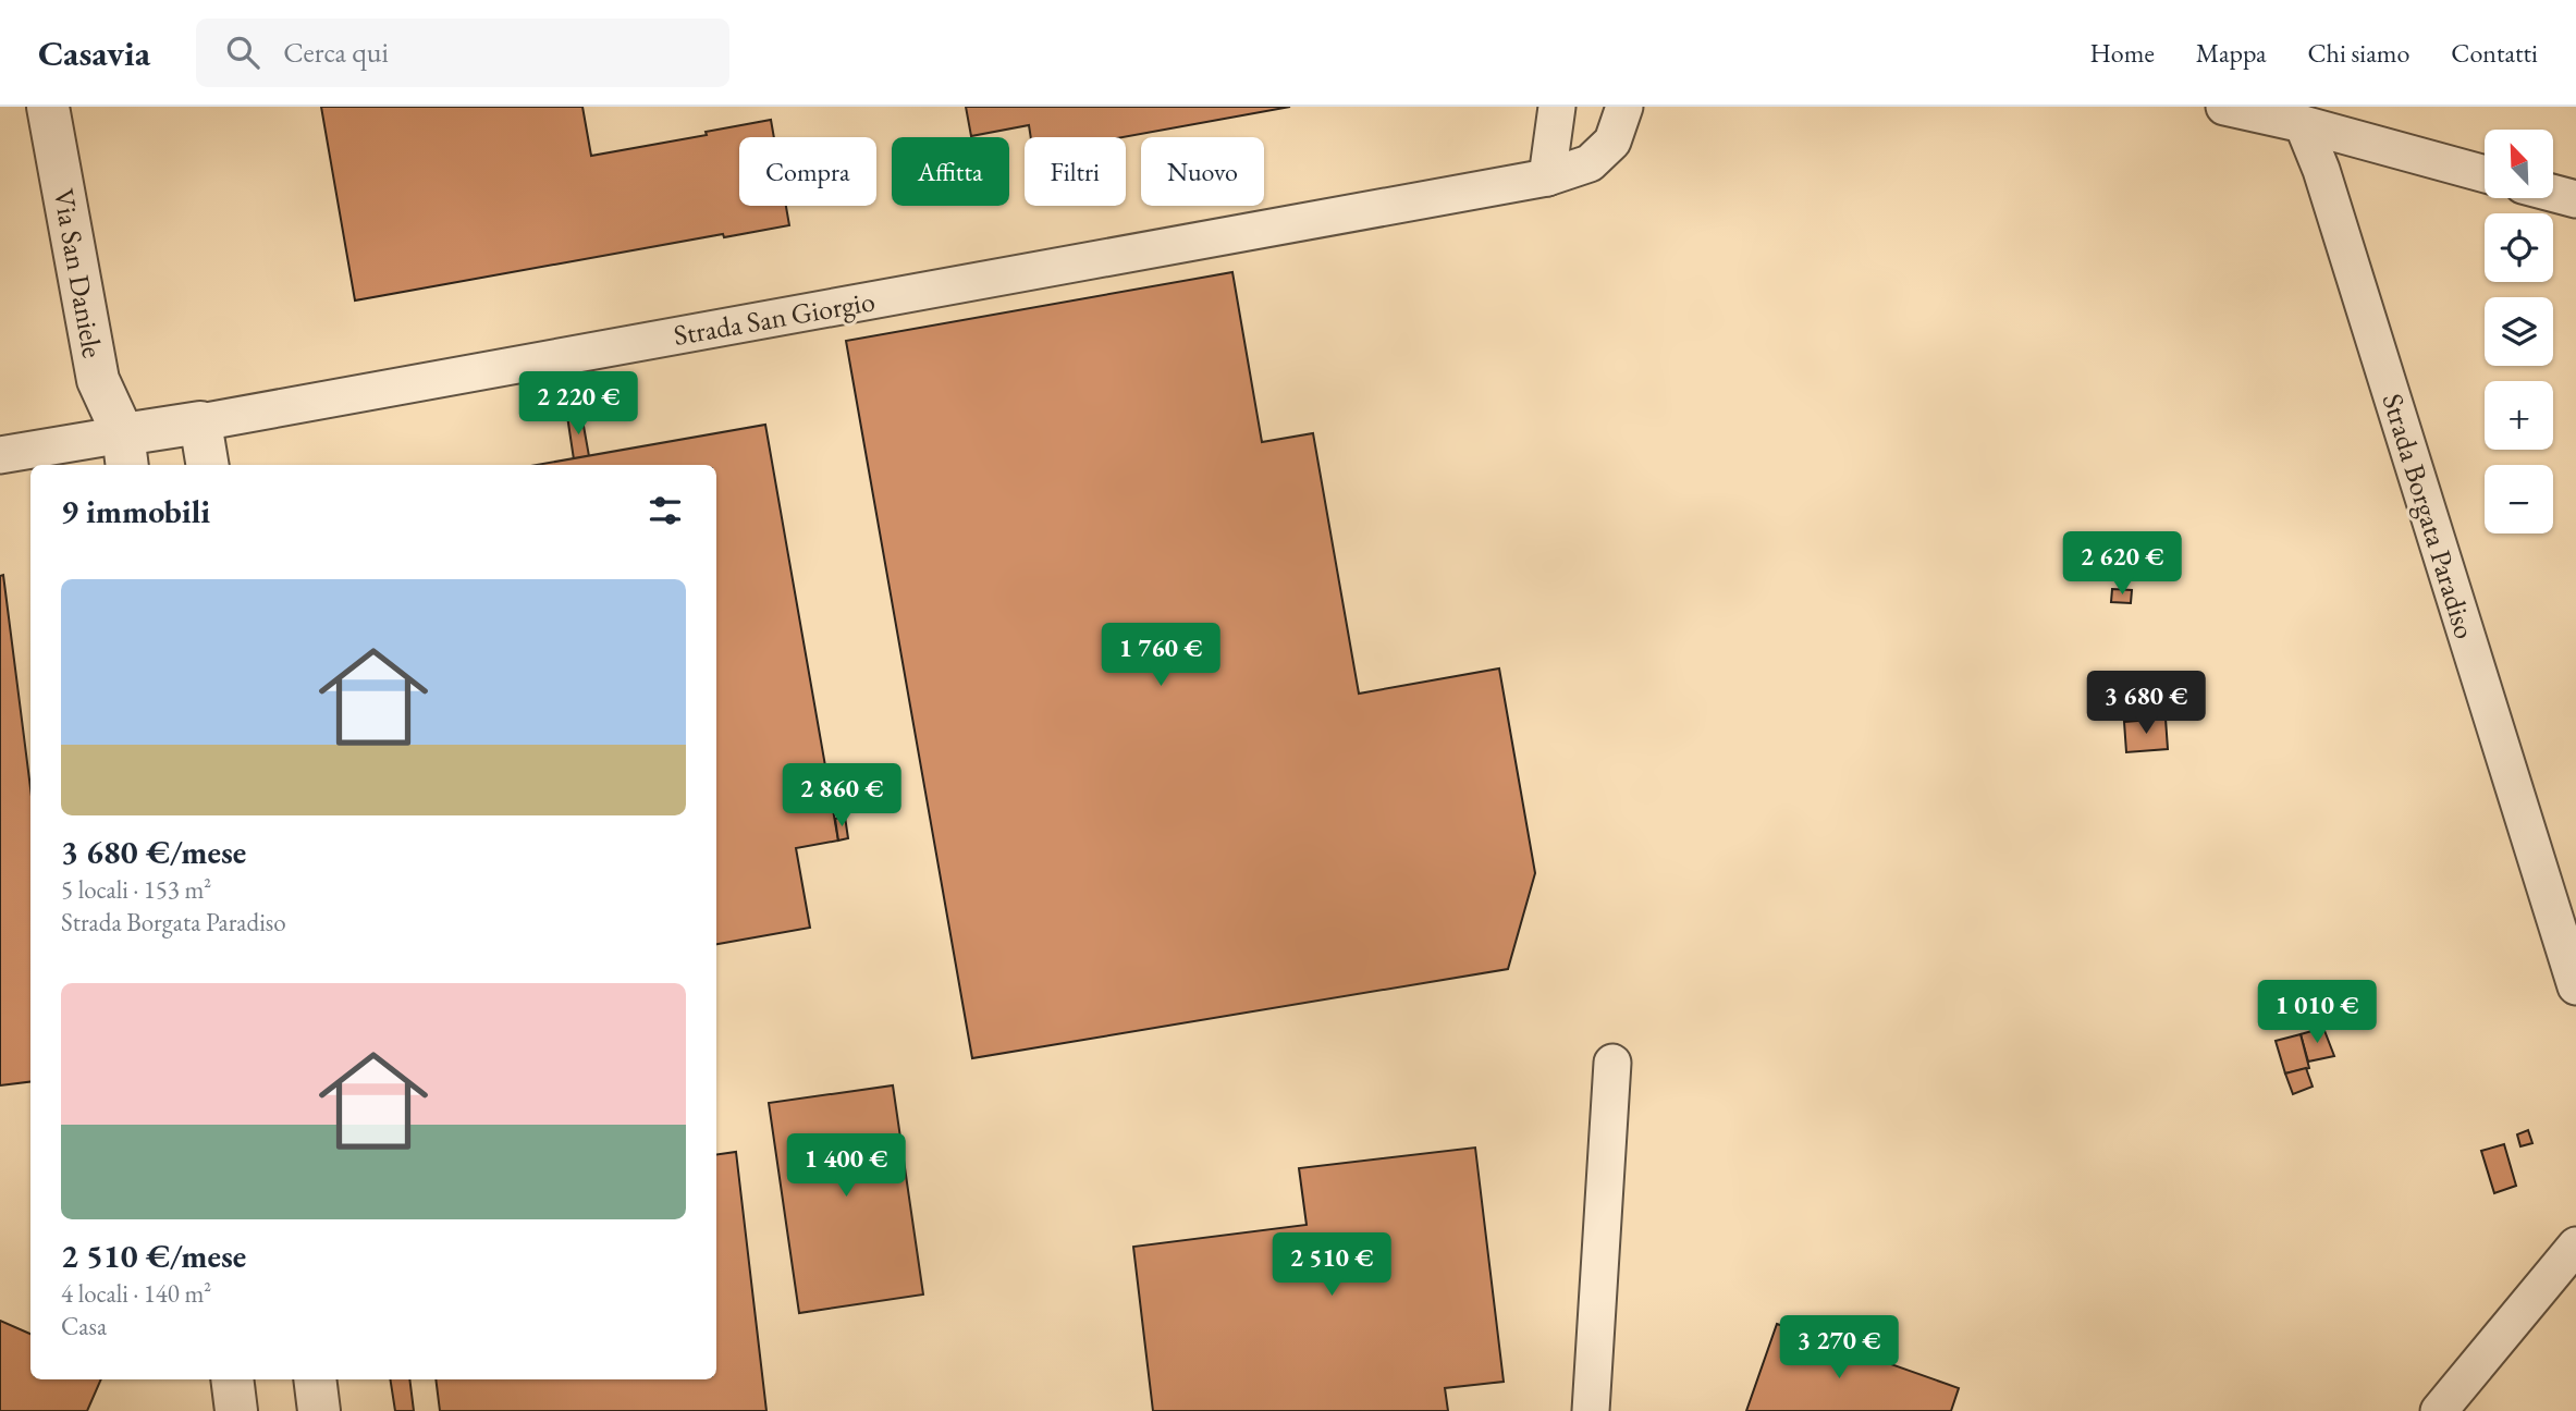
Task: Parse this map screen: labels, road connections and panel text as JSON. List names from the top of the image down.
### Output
{
  "streets": {
    "street": ["Via San Daniele", "Strada San Giorgio", "Strada Borgata Paradiso"]
  },
  "crossings": [
    ["Via San Daniele", "Strada San Giorgio"]
  ],
  "north": "top left",
  "page": {
    "header": "Casavia",
    "search": "Cerca qui",
    "nav": [
      "Home",
      "Mappa",
      "Chi siamo",
      "Contatti"
    ],
    "map_buttons": ["+", "−"],
    "chip": [
      "Compra",
      "Affitta",
      "Filtri",
      "Nuovo"
    ],
    "price": [
      "2 220 €",
      "2 620 €",
      "1 760 €",
      "3 680 €",
      "2 860 €",
      "1 010 €",
      "1 400 €",
      "2 510 €",
      "3 270 €"
    ],
    "heading": "9 immobili",
    "list": [
      {
        "name": "3 680 €/mese",
        "note": "5 locali · 153 m² · Strada Borgata Paradiso"
      },
      {
        "name": "2 510 €/mese",
        "note": "4 locali · 140 m² · Casa"
      }
    ]
  }
}
